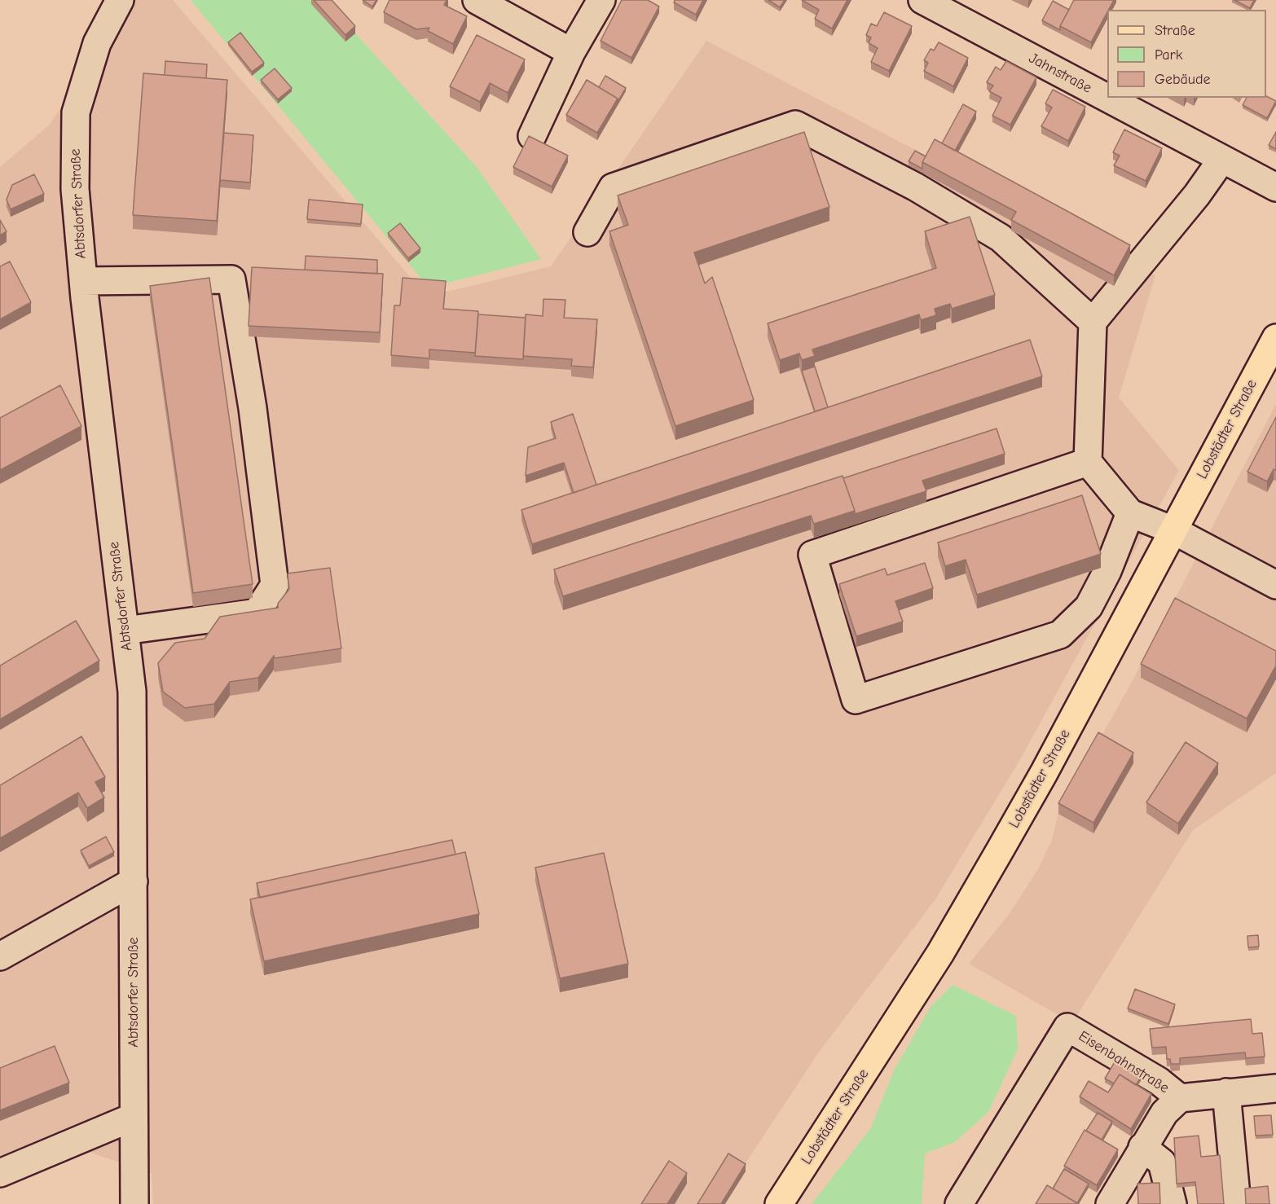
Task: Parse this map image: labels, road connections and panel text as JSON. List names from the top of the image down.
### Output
{
  "streets": {
    "main road": ["Lobstädter Straße"],
    "street": ["Jahnstraße", "Abtsdorfer Straße", "Eisenbahnstraße"]
  },
  "legend": ["Straße", "Park", "Gebäude"]
}
